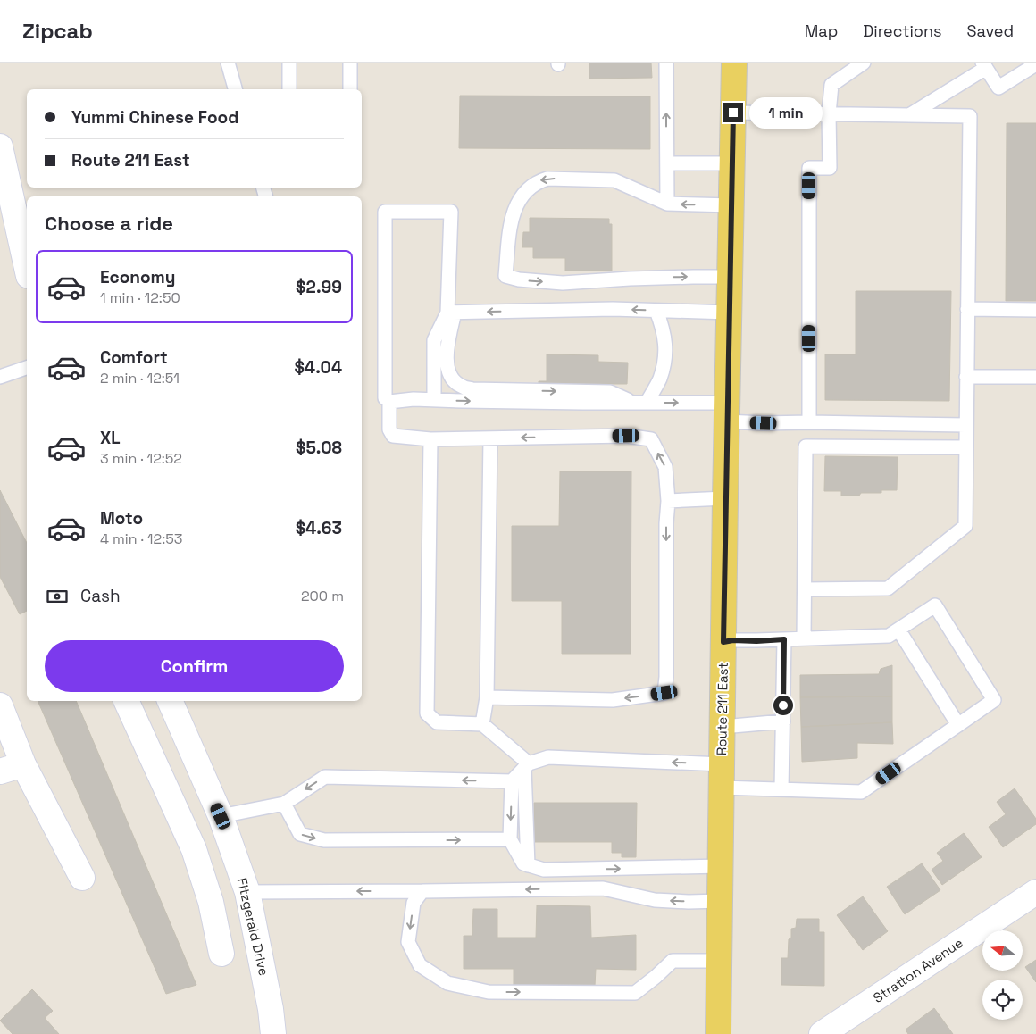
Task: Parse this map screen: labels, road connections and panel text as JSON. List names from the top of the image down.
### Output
{
  "streets": {
    "main road": ["Route 211 East"],
    "street": ["Fitzgerald Drive", "Stratton Avenue"]
  },
  "north": "left",
  "page": {
    "header": "Zipcab",
    "nav": ["Map", "Directions", "Saved"],
    "banner": ["Yummi Chinese Food", "Route 211 East"],
    "bubble": "1 min",
    "heading": "Choose a ride",
    "list": [
      {
        "name": "Economy",
        "note": "1 min · 12:50",
        "value": "$2.99"
      },
      {
        "name": "Comfort",
        "note": "2 min · 12:51",
        "value": "$4.04"
      },
      {
        "name": "XL",
        "note": "3 min · 12:52",
        "value": "$5.08"
      },
      {
        "name": "Moto",
        "note": "4 min · 12:53",
        "value": "$4.63"
      }
    ],
    "pay": ["Cash", "200 m"],
    "buttons": "Confirm"
  }
}
